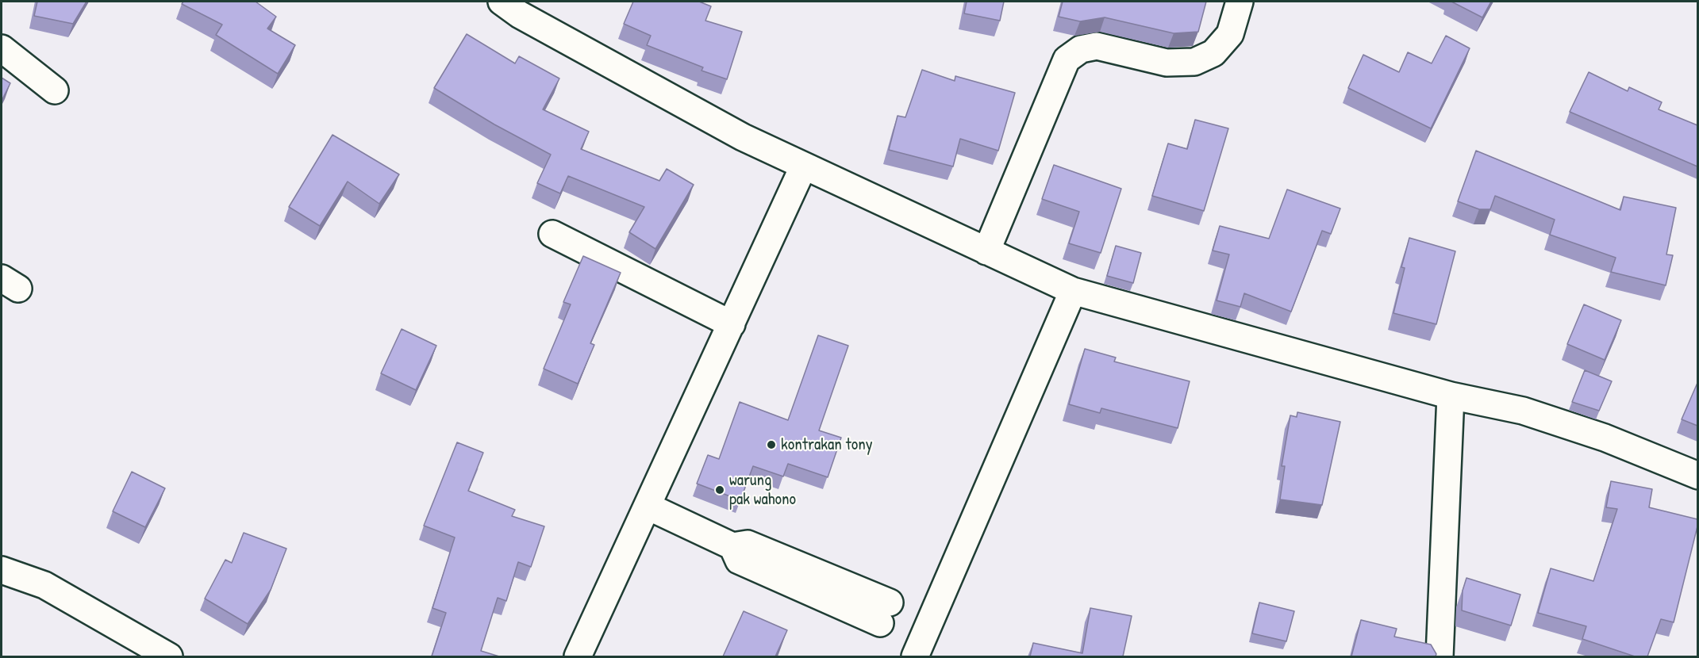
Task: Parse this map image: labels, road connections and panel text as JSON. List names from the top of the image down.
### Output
{
  "places": ["kontrakan tony", "warung pak wahono"]
}
